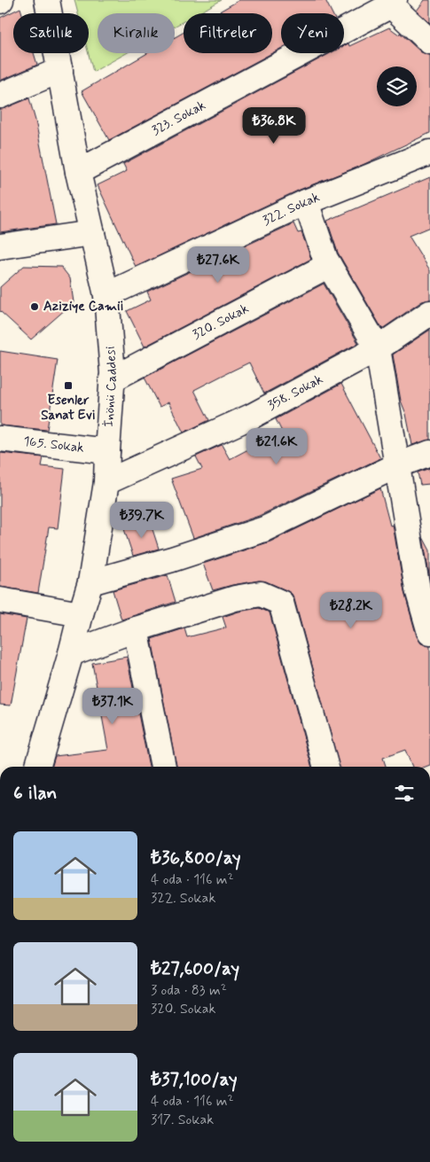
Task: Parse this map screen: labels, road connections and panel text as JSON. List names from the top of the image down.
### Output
{
  "streets": {
    "street": [
      "323. Sokak",
      "322. Sokak",
      "320. Sokak",
      "İnönü Caddesi",
      "358. Sokak",
      "165. Sokak"
    ]
  },
  "crossings": [
    ["323. Sokak", "İnönü Caddesi"],
    ["322. Sokak", "İnönü Caddesi"],
    ["320. Sokak", "İnönü Caddesi"],
    ["İnönü Caddesi", "358. Sokak"],
    ["İnönü Caddesi", "165. Sokak"]
  ],
  "places": {
    "other": ["Aziziye Camii"],
    "transit": ["Esenler Sanat Evi"]
  },
  "page": {
    "chip": [
      "Satılık",
      "Kiralık",
      "Filtreler",
      "Yeni"
    ],
    "price": [
      "₺36.8K",
      "₺27.6K",
      "₺21.6K",
      "₺39.7K",
      "₺28.2K",
      "₺37.1K"
    ],
    "heading": "6 ilan",
    "list": [
      {
        "name": "₺36,800/ay",
        "note": "4 oda · 116 m² · 322. Sokak"
      },
      {
        "name": "₺27,600/ay",
        "note": "3 oda · 83 m² · 320. Sokak"
      },
      {
        "name": "₺37,100/ay",
        "note": "4 oda · 116 m² · 317. Sokak"
      }
    ]
  }
}
